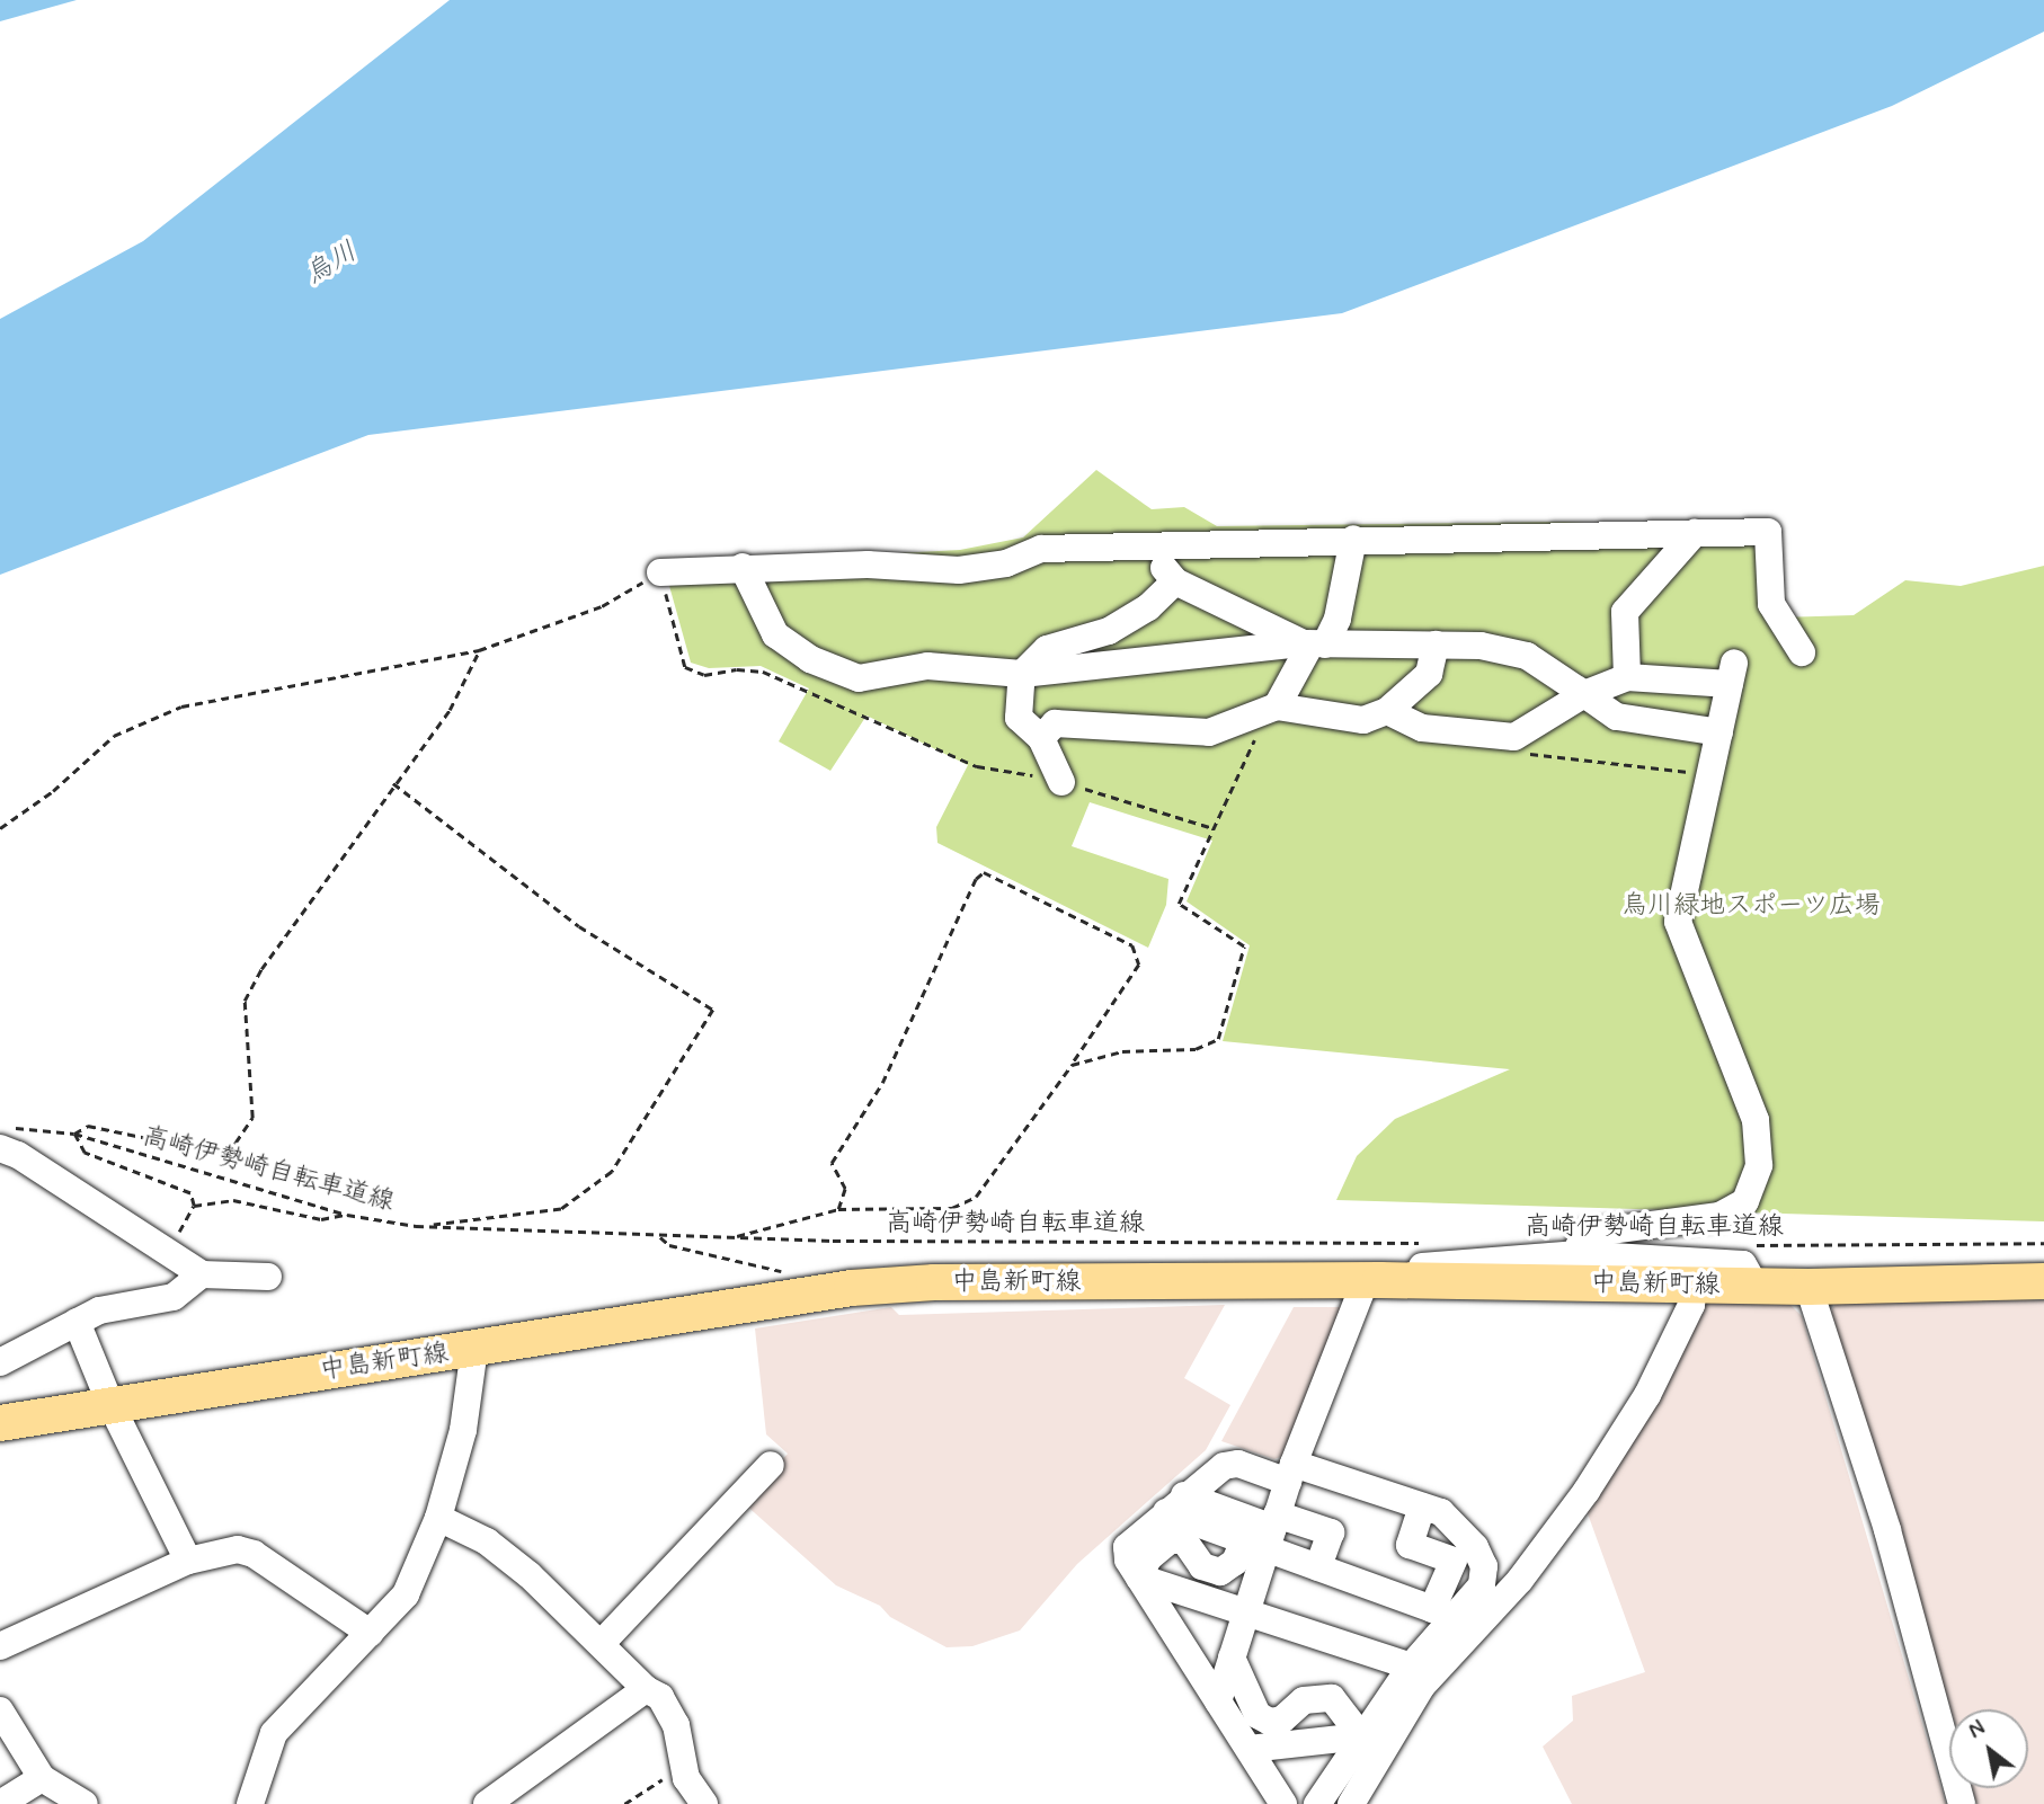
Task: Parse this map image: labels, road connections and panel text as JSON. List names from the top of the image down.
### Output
{
  "streets": {
    "main road": ["中島新町線"],
    "path": ["高崎伊勢崎自転車道線"]
  },
  "water": ["烏川"],
  "parks": ["烏川緑地スポーツ広場"],
  "north": "top left"
}
